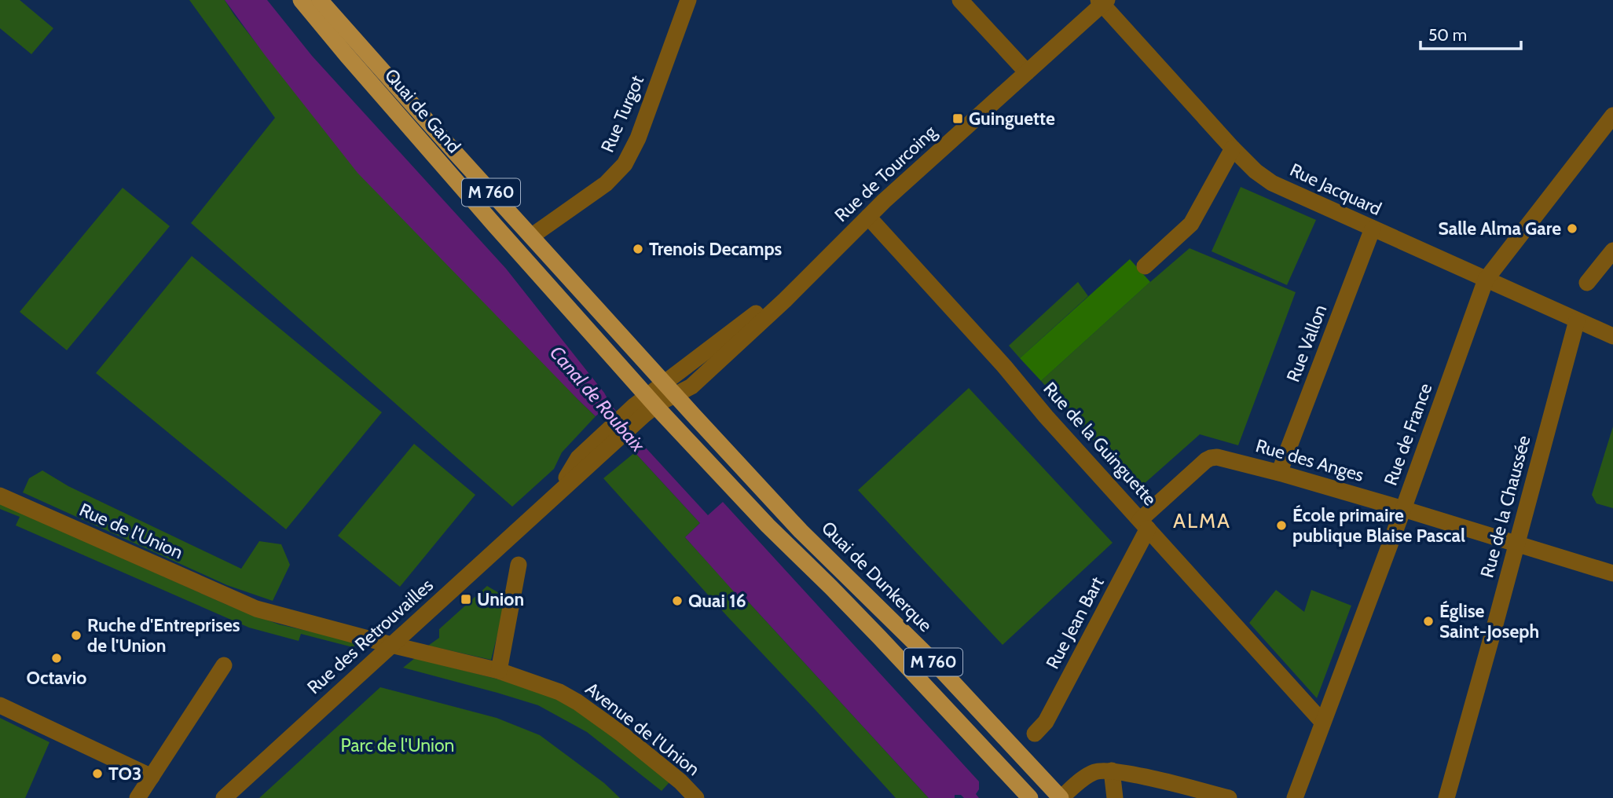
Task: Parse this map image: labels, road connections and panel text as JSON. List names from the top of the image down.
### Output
{
  "streets": {
    "main road": ["Quai de Gand", "M 760", "Quai de Dunkerque"],
    "street": [
      "Rue Turgot",
      "Rue de Tourcoing",
      "Rue Jacquard",
      "Rue Vallon",
      "Rue de France",
      "Rue de la Guinguette",
      "Rue des Anges",
      "Rue de la Chaussée",
      "Rue de l'Union",
      "Rue Jean Bart",
      "Rue des Retrouvailles",
      "Avenue de l'Union"
    ]
  },
  "crossings": [
    ["Quai de Gand", "Rue Turgot"],
    ["Quai de Gand", "Rue de Tourcoing"],
    ["Quai de Gand", "M 760"],
    ["Quai de Gand", "Quai de Dunkerque"],
    ["Rue de Tourcoing", "Rue Jacquard"],
    ["Rue de Tourcoing", "M 760"],
    ["Rue de Tourcoing", "Rue de la Guinguette"],
    ["Rue de Tourcoing", "Quai de Dunkerque"],
    ["Rue de Tourcoing", "Rue des Retrouvailles"],
    ["Rue Jacquard", "Rue Vallon"],
    ["Rue Jacquard", "Rue de France"],
    ["Rue Jacquard", "Rue de la Chaussée"],
    ["Rue Vallon", "Rue des Anges"],
    ["Rue de France", "Rue de la Guinguette"],
    ["Rue de France", "Rue des Anges"],
    ["Rue de la Guinguette", "Rue des Anges"],
    ["Rue de la Guinguette", "Rue Jean Bart"],
    ["Rue des Anges", "Rue de la Chaussée"],
    ["Rue des Anges", "Rue Jean Bart"],
    ["Rue de l'Union", "Avenue de l'Union"],
    ["Rue des Retrouvailles", "Avenue de l'Union"]
  ],
  "districts": ["ALMA"],
  "water": ["Canal de Roubaix"],
  "parks": ["Parc de l'Union"],
  "places": {
    "transit": ["Guinguette", "Union"],
    "other": [
      "Salle Alma Gare",
      "Trenois Decamps",
      "École primaire publique Blaise Pascal",
      "Quai 16",
      "Église Saint-Joseph",
      "Ruche d'Entreprises de l'Union",
      "Octavio",
      "TO3"
    ]
  },
  "scale_bar": "50 m"
}
